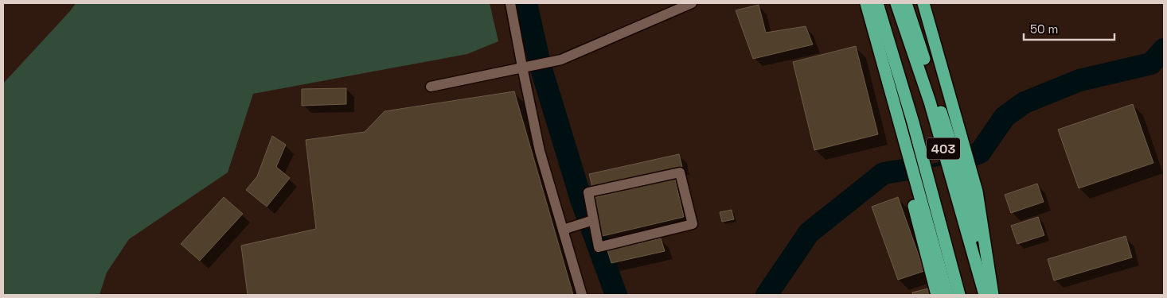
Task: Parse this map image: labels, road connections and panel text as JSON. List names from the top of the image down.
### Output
{
  "streets": {
    "highway": ["403"]
  },
  "scale_bar": "50 m"
}
